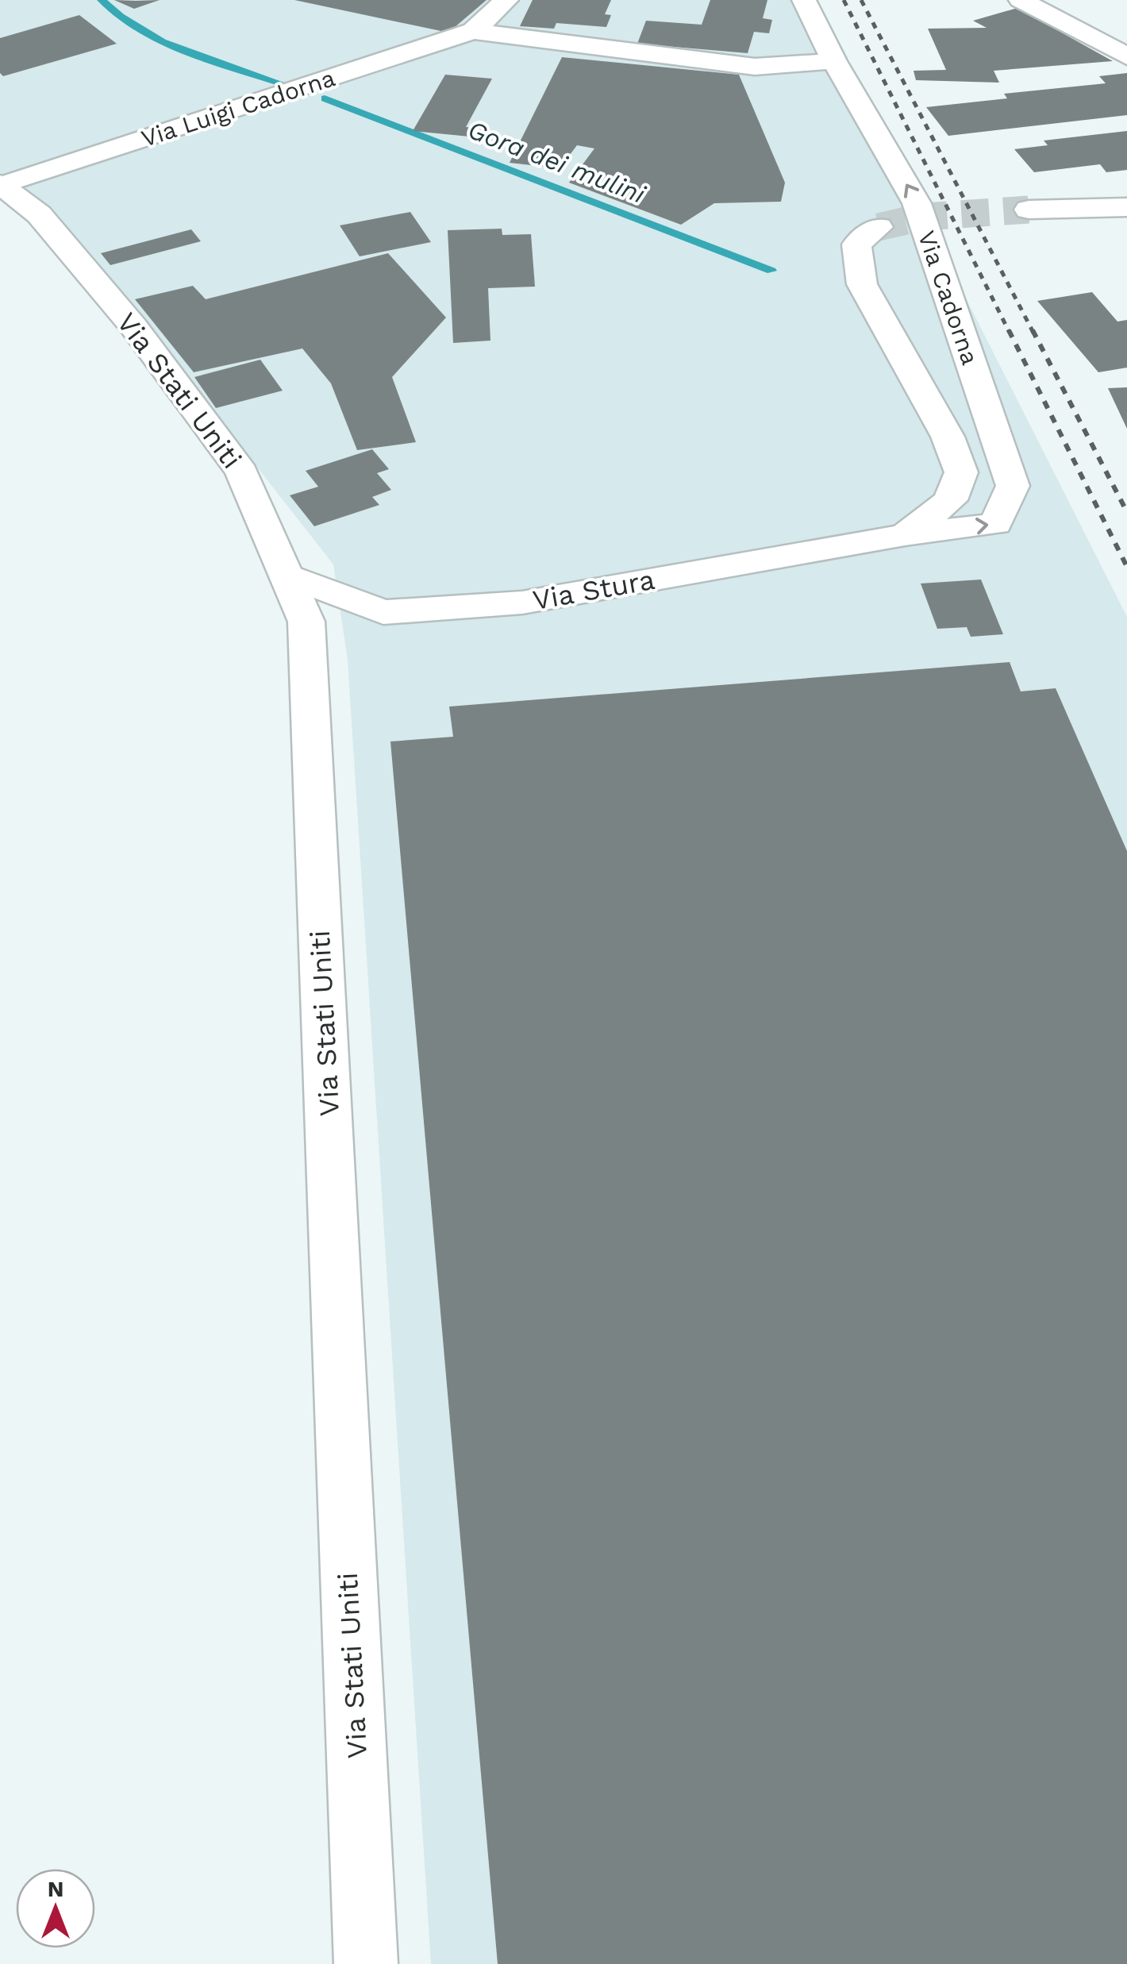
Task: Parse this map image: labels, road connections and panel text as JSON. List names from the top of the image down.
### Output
{
  "streets": {
    "street": [
      "Via Luigi Cadorna",
      "Via Cadorna",
      "Via Stati Uniti",
      "Via Stura"
    ]
  },
  "crossings": [
    ["Via Luigi Cadorna", "Via Cadorna"],
    ["Via Luigi Cadorna", "Via Stati Uniti"],
    ["Via Cadorna", "Via Stura"],
    ["Via Stati Uniti", "Via Stura"]
  ],
  "one_way": ["Via Cadorna"],
  "water": ["Gora dei mulini"],
  "north": "top"
}
